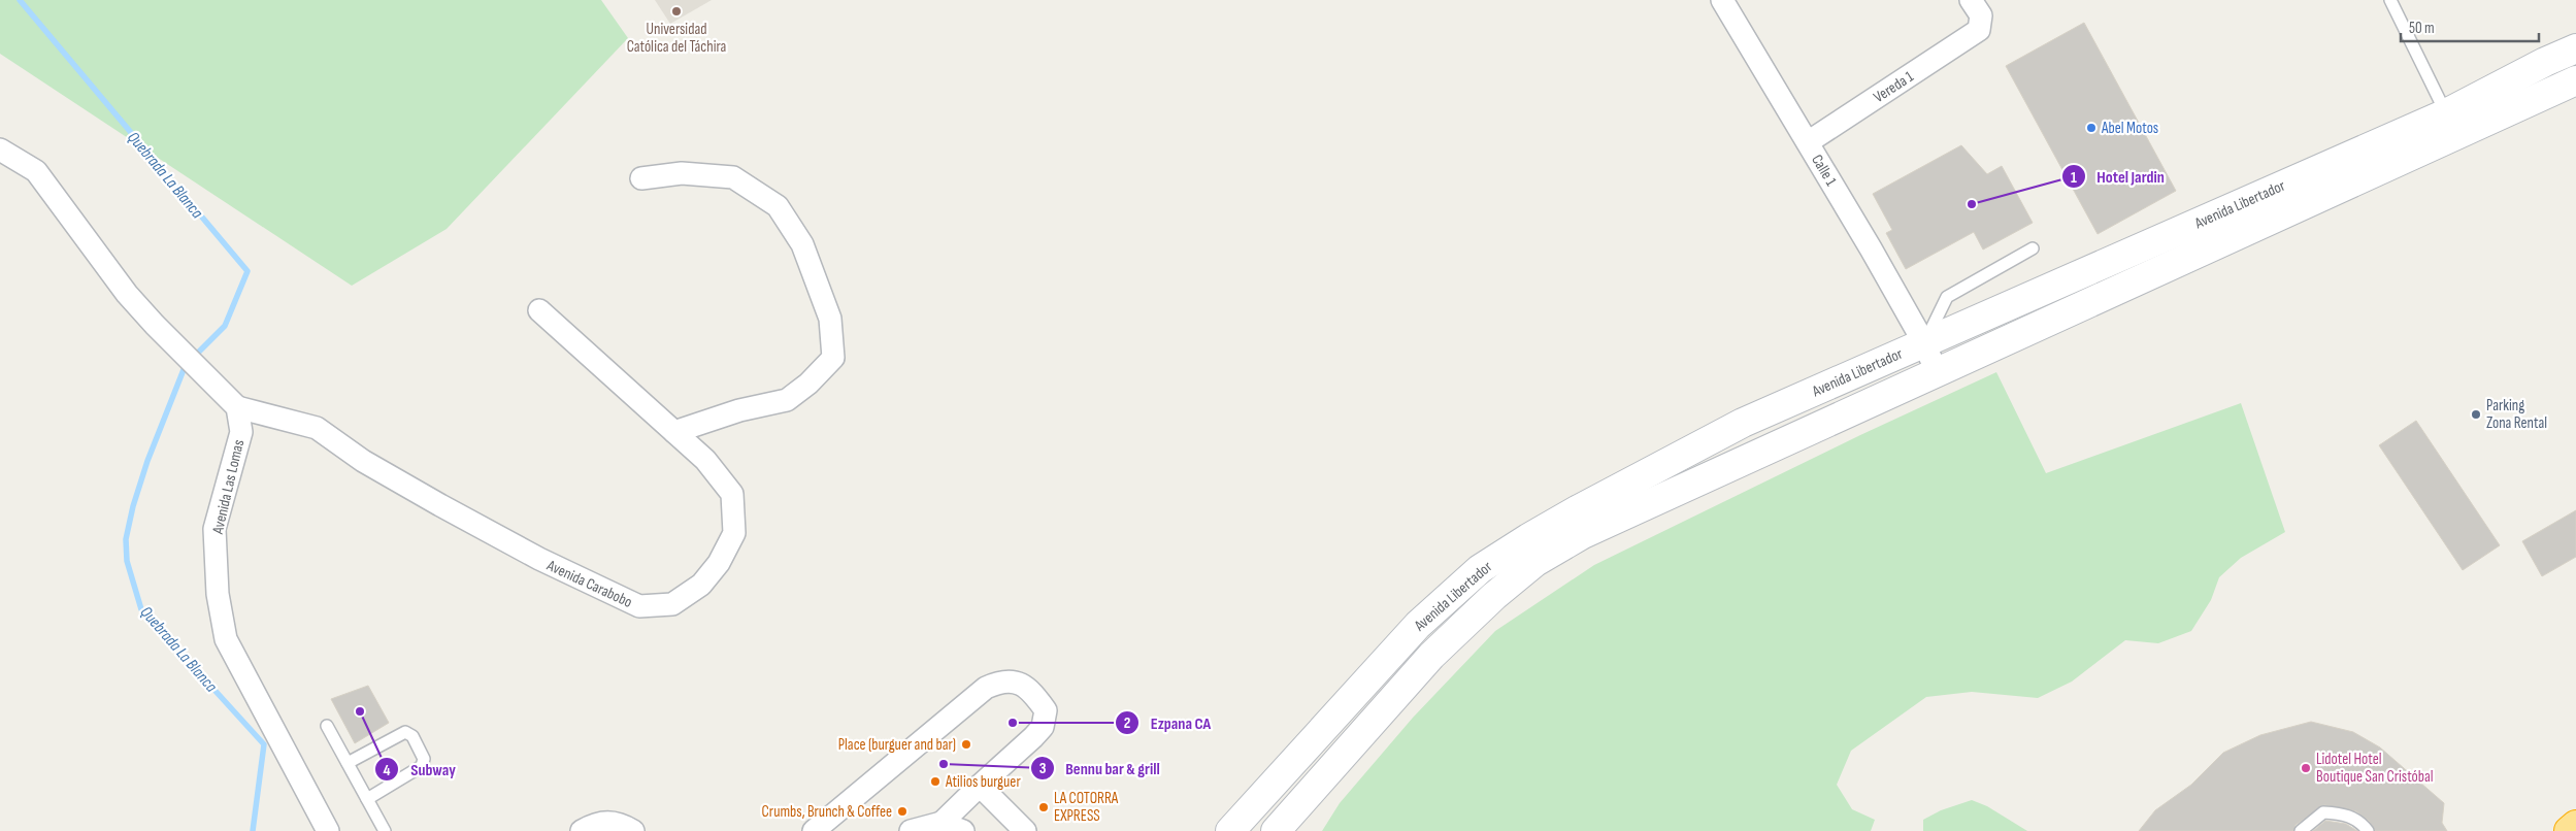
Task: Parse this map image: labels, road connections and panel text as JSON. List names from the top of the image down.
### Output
{
  "streets": {
    "main road": ["Avenida Libertador"],
    "street": [
      "Vereda 1",
      "Calle 1",
      "Avenida Las Lomas",
      "Avenida Carabobo"
    ]
  },
  "crossings": [
    ["Vereda 1", "Calle 1"],
    ["Calle 1", "Avenida Libertador"],
    ["Avenida Las Lomas", "Avenida Carabobo"]
  ],
  "water": ["Quebrada La Blanca"],
  "places": [
    "Universidad Católica del Táchira",
    "Abel Motos",
    "Hotel Jardin",
    "Parking Zona Rental",
    "Subway",
    "Ezpana CA",
    "Place (burguer and bar)",
    "Bennu bar & grill",
    "Lidotel Hotel Boutique San Cristóbal",
    "Atilios burguer",
    "LA COTORRA EXPRESS",
    "Crumbs, Brunch & Coffee"
  ],
  "scale_bar": "50 m"
}
